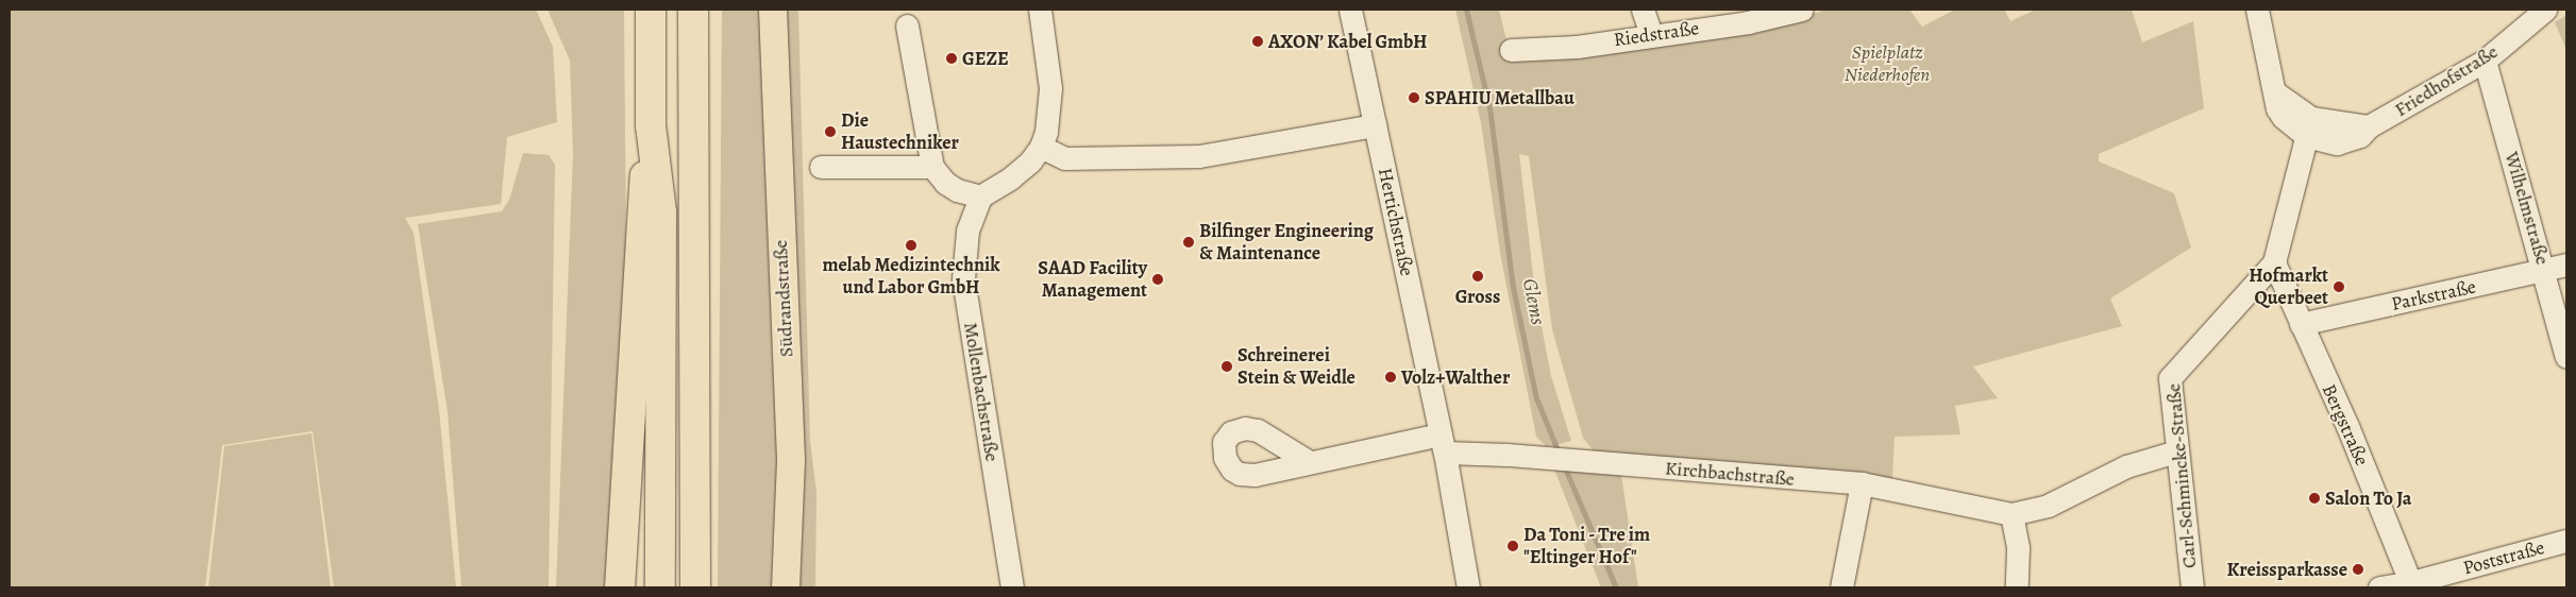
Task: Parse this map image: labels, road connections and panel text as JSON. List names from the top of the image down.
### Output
{
  "streets": {
    "main road": ["Südrandstraße"],
    "street": [
      "Riedstraße",
      "Friedhofstraße",
      "Wilhelmstraße",
      "Hertichstraße",
      "Parkstraße",
      "Mollenbachstraße",
      "Bergstraße",
      "Kirchbachstraße",
      "Carl-Schmincke-Straße",
      "Poststraße"
    ]
  },
  "crossings": [
    ["Friedhofstraße", "Wilhelmstraße"],
    ["Wilhelmstraße", "Parkstraße"],
    ["Hertichstraße", "Kirchbachstraße"],
    ["Parkstraße", "Bergstraße"],
    ["Bergstraße", "Carl-Schmincke-Straße"],
    ["Bergstraße", "Poststraße"],
    ["Kirchbachstraße", "Carl-Schmincke-Straße"]
  ],
  "water": ["Glems"],
  "parks": ["Spielplatz Niederhofen"],
  "places": [
    "AXON’ Kabel GmbH",
    "GEZE",
    "SPAHIU Metallbau",
    "Die Haustechniker",
    "Bilfinger Engineering & Maintenance",
    "melab Medizintechnik und Labor GmbH",
    "Gross",
    "SAAD Facility Management",
    "Hofmarkt Querbeet",
    "Schreinerei Stein & Weidle",
    "Volz+Walther",
    "Salon To Ja",
    "Da Toni - Tre im \"Eltinger Hof\"",
    "Kreissparkasse"
  ]
}
